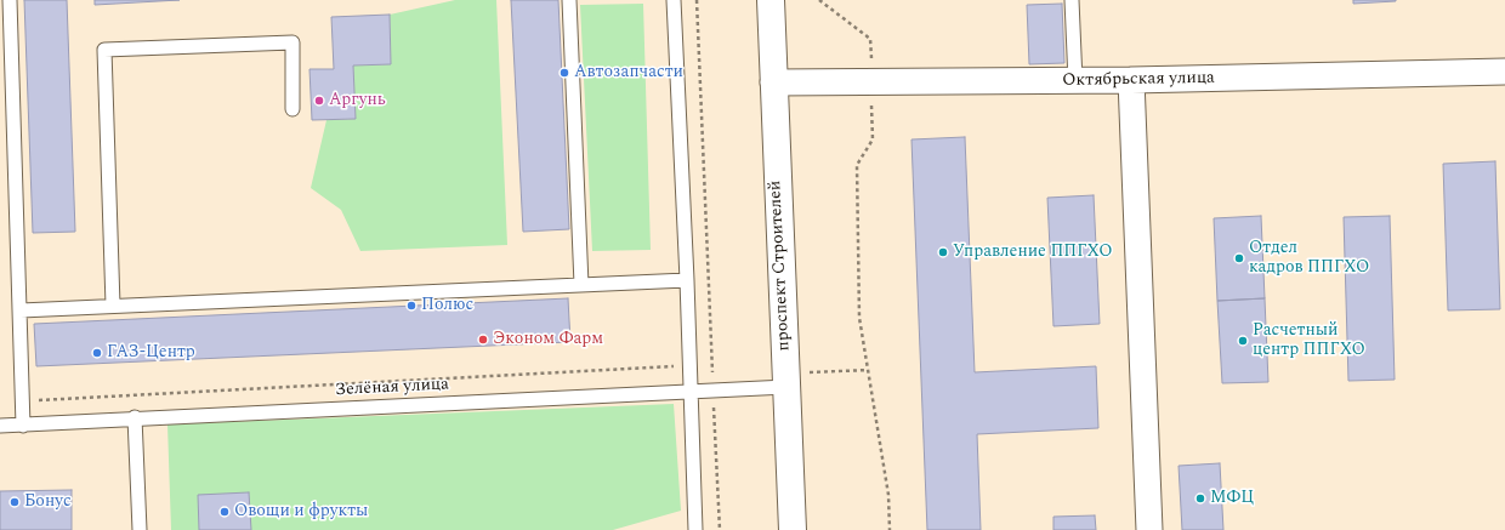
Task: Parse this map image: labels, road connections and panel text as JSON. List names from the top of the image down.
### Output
{
  "streets": {
    "street": ["Октябрьская улица", "проспект Строителей"],
    "lane": ["Зелёная улица"]
  },
  "crossings": [
    ["Октябрьская улица", "проспект Строителей"],
    ["проспект Строителей", "Зелёная улица"]
  ],
  "places": [
    "Автозапчасти",
    "Аргунь",
    "Управление ППГХО",
    "Отдел кадров ППГХО",
    "Полюс",
    "Эконом Фарм",
    "Расчетный центр ППГХО",
    "ГАЗ-Центр",
    "МФЦ",
    "Бонус",
    "Овощи и фрукты"
  ]
}
